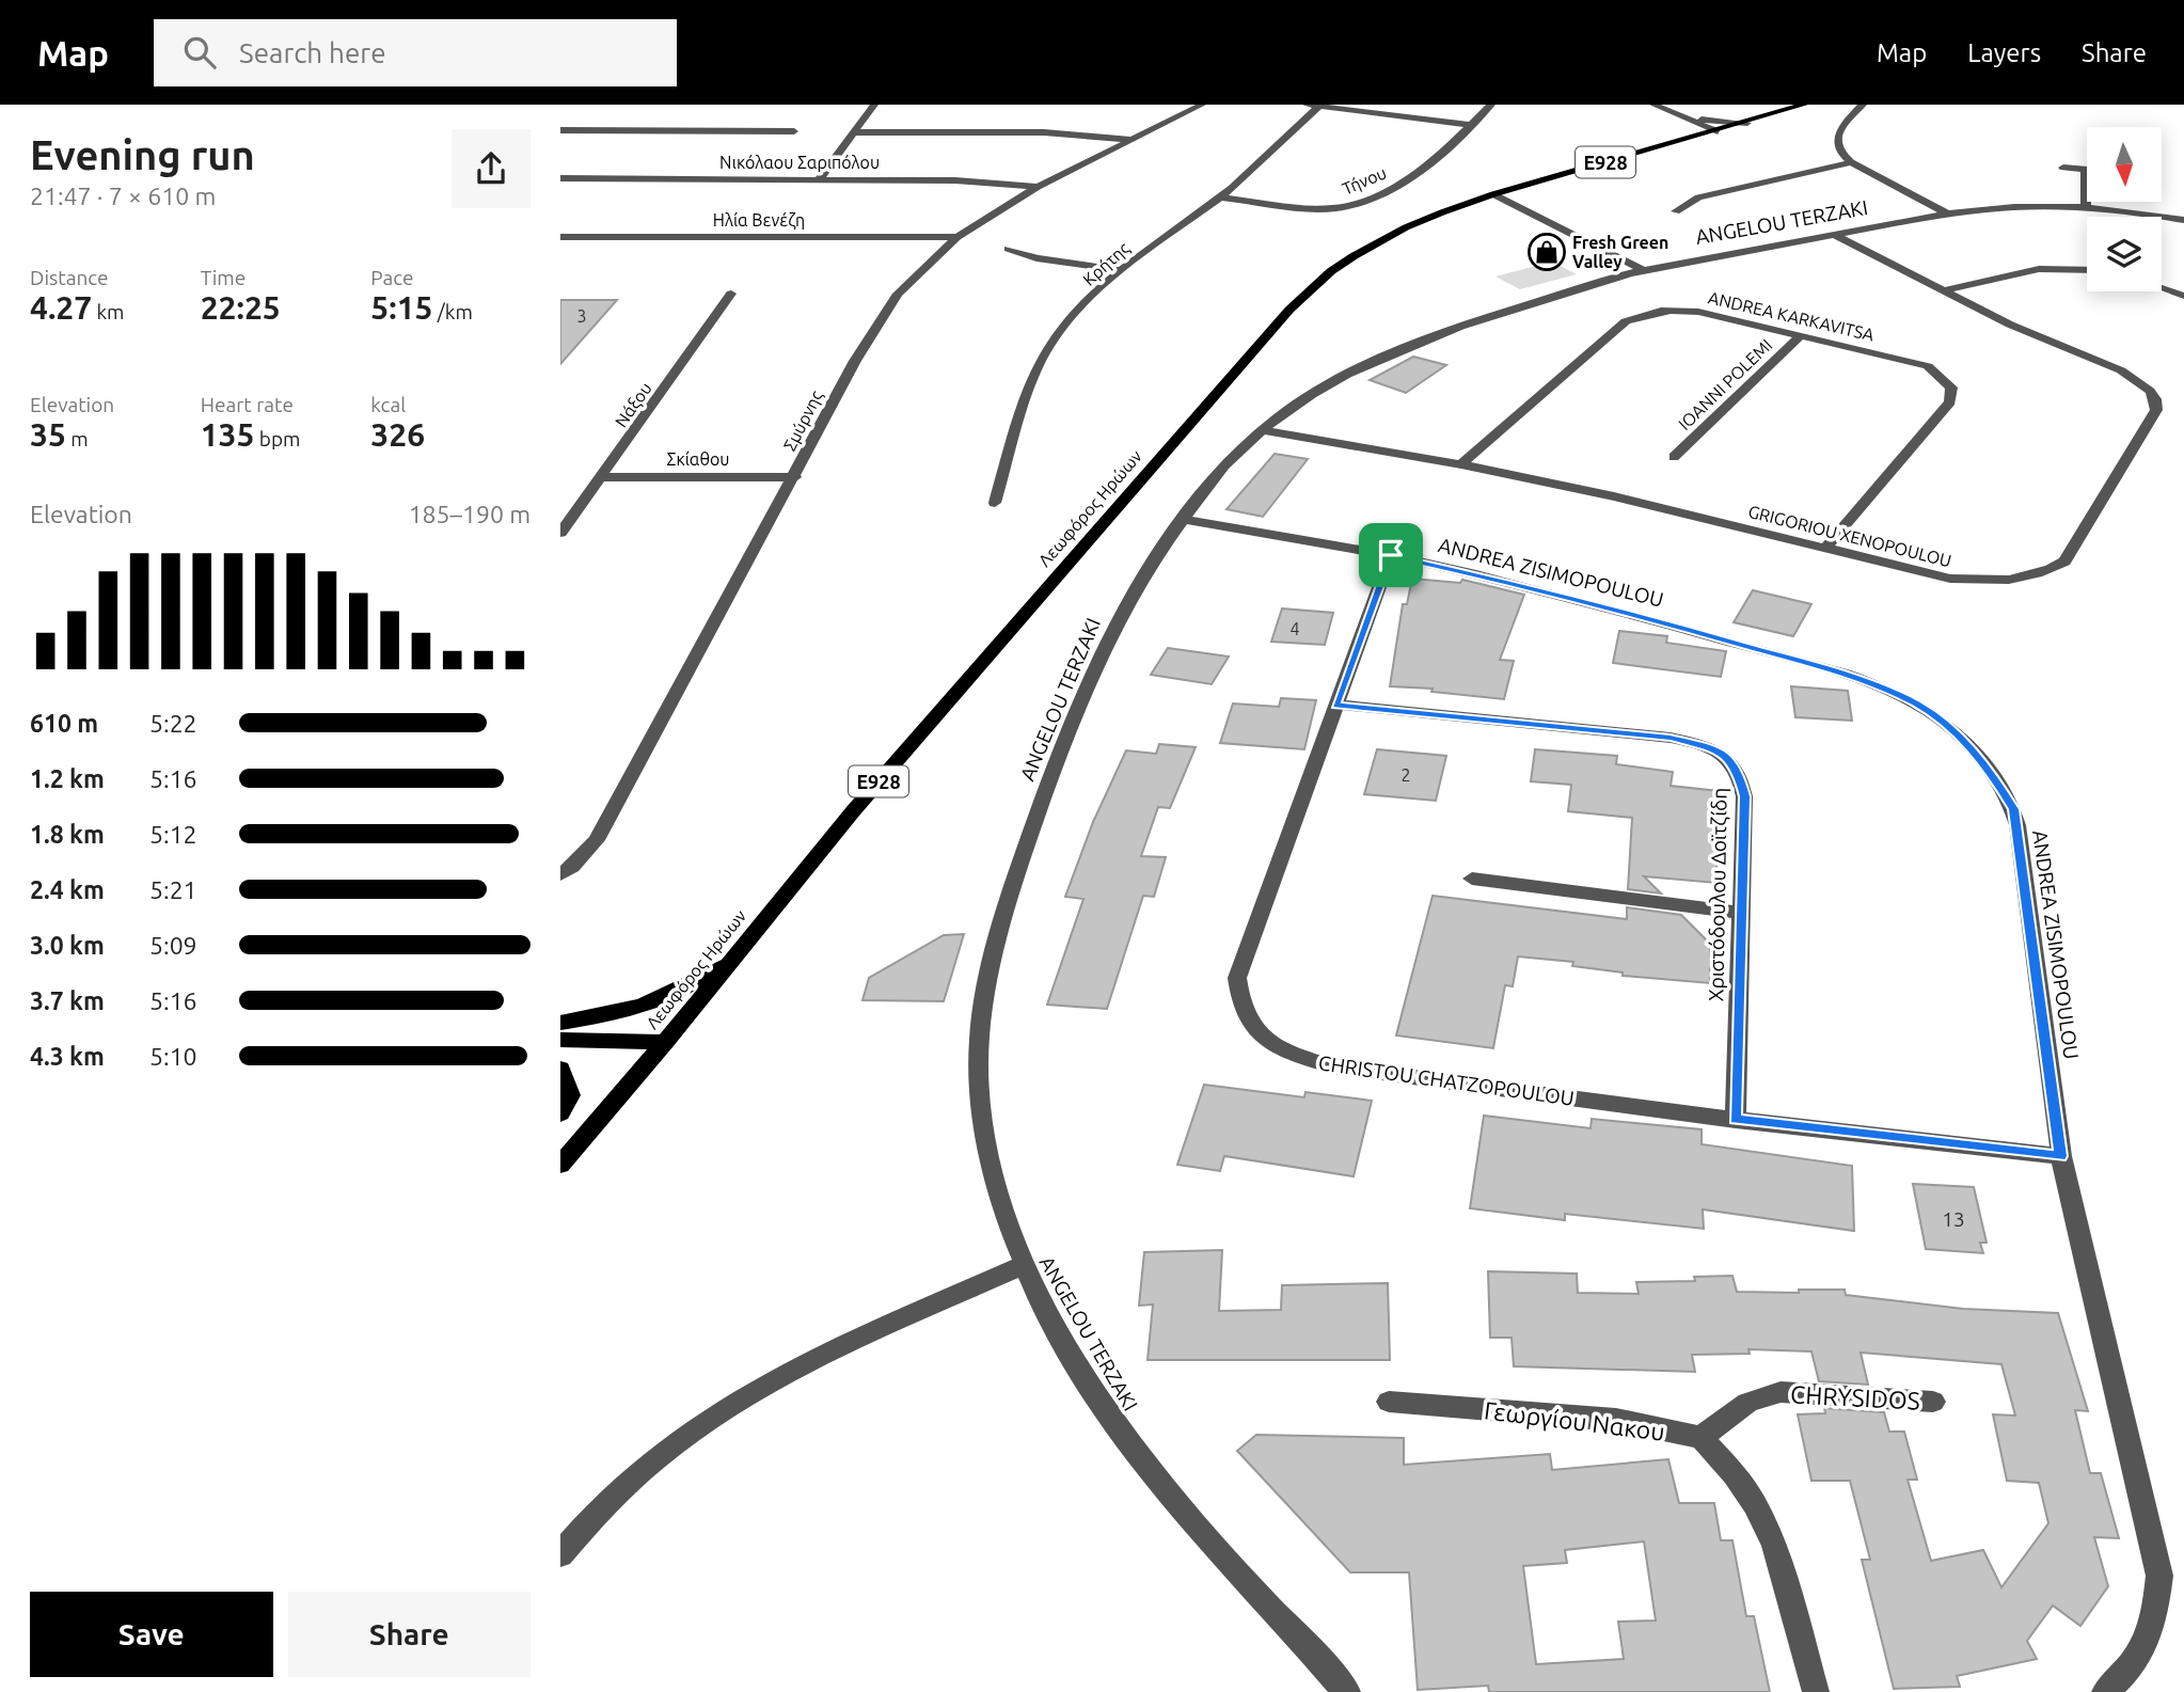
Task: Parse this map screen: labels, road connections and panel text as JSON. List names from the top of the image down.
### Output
{
  "streets": {
    "main road": ["E928", "Λεωφόρος Ηρώων"],
    "street": [
      "Νικόλαου Σαριπόλου",
      "Τήνου",
      "Ηλία Βενέζη",
      "ANGELOU TERZAKI",
      "Κρήτης",
      "ANDREA KARKAVITSA",
      "IOANNI POLEMI",
      "Νάξου",
      "Σμύρνης",
      "Σκίαθου",
      "GRIGORIOU XENOPOULOU",
      "ANDREA ZISIMOPOULOU",
      "Χριστόδουλου Δοϊτζίδη",
      "CHRISTOU CHATZOPOULOU",
      "CHRYSIDOS",
      "Γεωργίου Νακου"
    ]
  },
  "crossings": [
    ["Νικόλαου Σαριπόλου", "Σμύρνης"],
    ["Τήνου", "Κρήτης"],
    ["Ηλία Βενέζη", "Σμύρνης"],
    ["ANGELOU TERZAKI", "GRIGORIOU XENOPOULOU"],
    ["ANGELOU TERZAKI", "ANDREA ZISIMOPOULOU"],
    ["ANDREA KARKAVITSA", "IOANNI POLEMI"],
    ["ANDREA KARKAVITSA", "GRIGORIOU XENOPOULOU"],
    ["Νάξου", "Σκίαθου"],
    ["Σμύρνης", "Σκίαθου"],
    ["ANDREA ZISIMOPOULOU", "CHRISTOU CHATZOPOULOU"],
    ["Χριστόδουλου Δοϊτζίδη", "CHRISTOU CHATZOPOULOU"],
    ["CHRYSIDOS", "Γεωργίου Νακου"]
  ],
  "places": {
    "shop": ["Fresh Green Valley"]
  },
  "house_numbers": [
    "3",
    "4",
    "2",
    "13"
  ],
  "north": "bottom",
  "page": {
    "header": "Map",
    "search": "Search here",
    "nav": ["Map", "Layers", "Share"],
    "heading": ["Evening run", "21:47 · 7 × 610 m"],
    "stats": [
      ["Distance", "4.27 km"],
      ["Time", "22:25"],
      ["Pace", "5:15 /km"],
      ["Elevation", "35 m"],
      ["Heart rate", "135 bpm"],
      ["kcal", "326"]
    ],
    "chart": ["Elevation", "185–190 m"],
    "list": [
      {
        "name": "610 m",
        "note": "5:22"
      },
      {
        "name": "1.2 km",
        "note": "5:16"
      },
      {
        "name": "1.8 km",
        "note": "5:12"
      },
      {
        "name": "2.4 km",
        "note": "5:21"
      },
      {
        "name": "3.0 km",
        "note": "5:09"
      },
      {
        "name": "3.7 km",
        "note": "5:16"
      },
      {
        "name": "4.3 km",
        "note": "5:10"
      }
    ],
    "buttons": ["Save", "Share"]
  }
}
